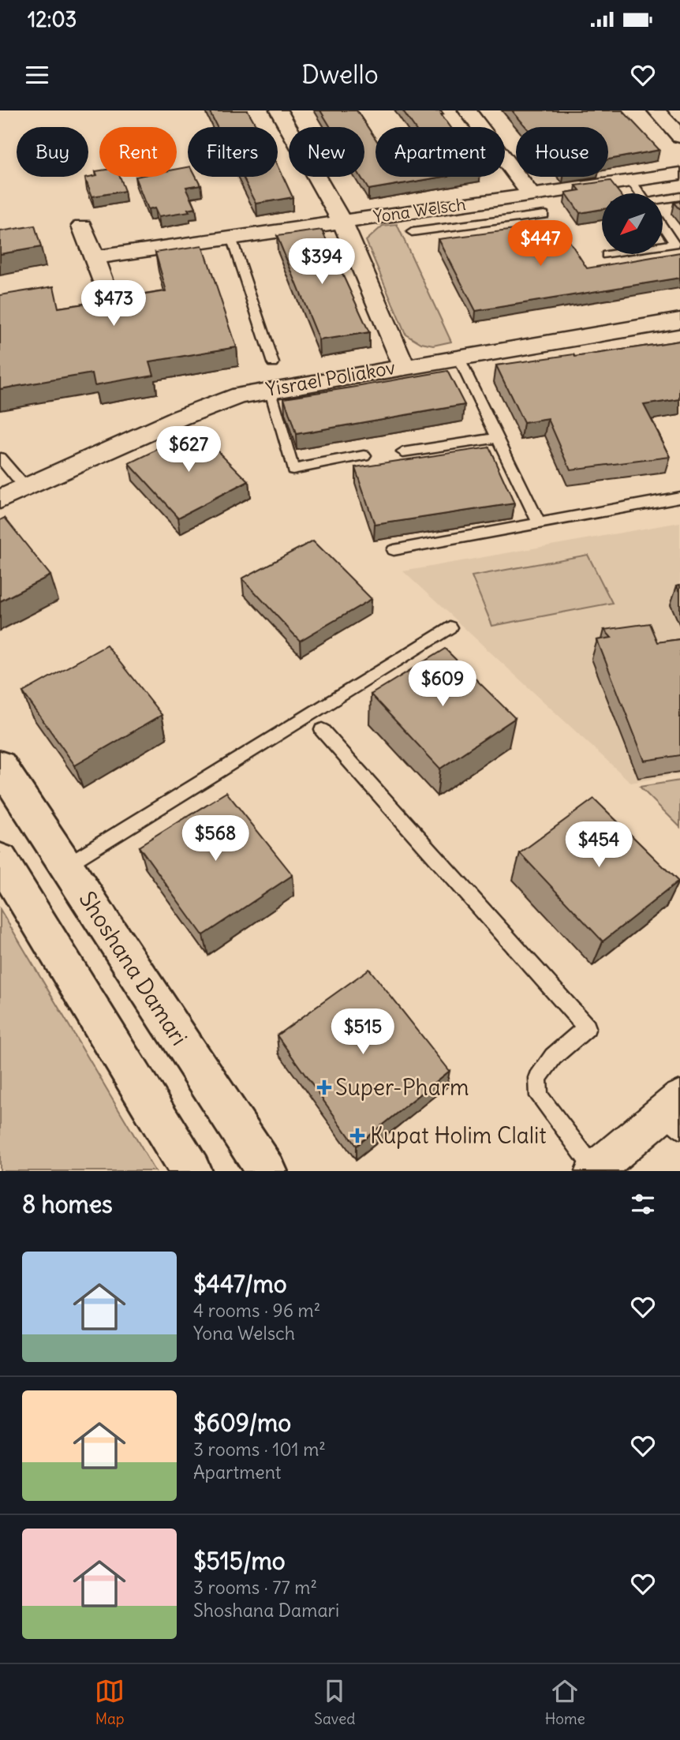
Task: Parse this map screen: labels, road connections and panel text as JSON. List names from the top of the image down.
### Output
{
  "streets": {
    "main road": ["Shoshana Damari"],
    "street": ["Yona Welsch", "Yisrael Poliakov"]
  },
  "places": {
    "health": ["Super-Pharm", "Kupat Holim Clalit"]
  },
  "north": "bottom left",
  "page": {
    "status": "12:03",
    "header": "Dwello",
    "chip": [
      "Buy",
      "Rent",
      "Filters",
      "New",
      "Apartment",
      "House"
    ],
    "price": [
      "$447",
      "$394",
      "$473",
      "$627",
      "$609",
      "$568",
      "$454",
      "$515"
    ],
    "heading": "8 homes",
    "list": [
      {
        "name": "$447/mo",
        "note": "4 rooms · 96 m² · Yona Welsch"
      },
      {
        "name": "$609/mo",
        "note": "3 rooms · 101 m² · Apartment"
      },
      {
        "name": "$515/mo",
        "note": "3 rooms · 77 m² · Shoshana Damari"
      }
    ],
    "tabs": ["Map", "Saved", "Home"]
  }
}
